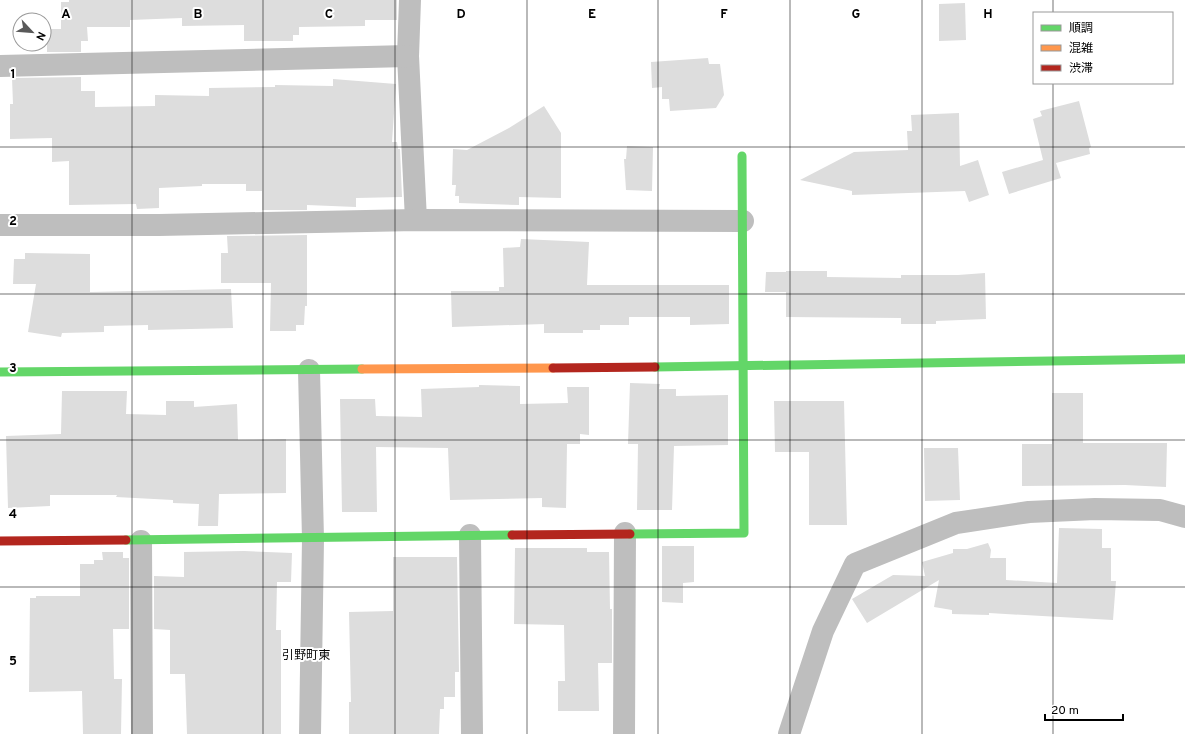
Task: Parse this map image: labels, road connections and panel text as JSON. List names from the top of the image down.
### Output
{
  "districts": ["引野町東"],
  "legend": ["順調", "混雑", "渋滞"],
  "scale_bar": "20 m",
  "north": "bottom right",
  "grid": {
    "columns": [
      "A",
      "B",
      "C",
      "D",
      "E",
      "F",
      "G",
      "H"
    ],
    "rows": [
      "1",
      "2",
      "3",
      "4",
      "5"
    ]
  }
}
